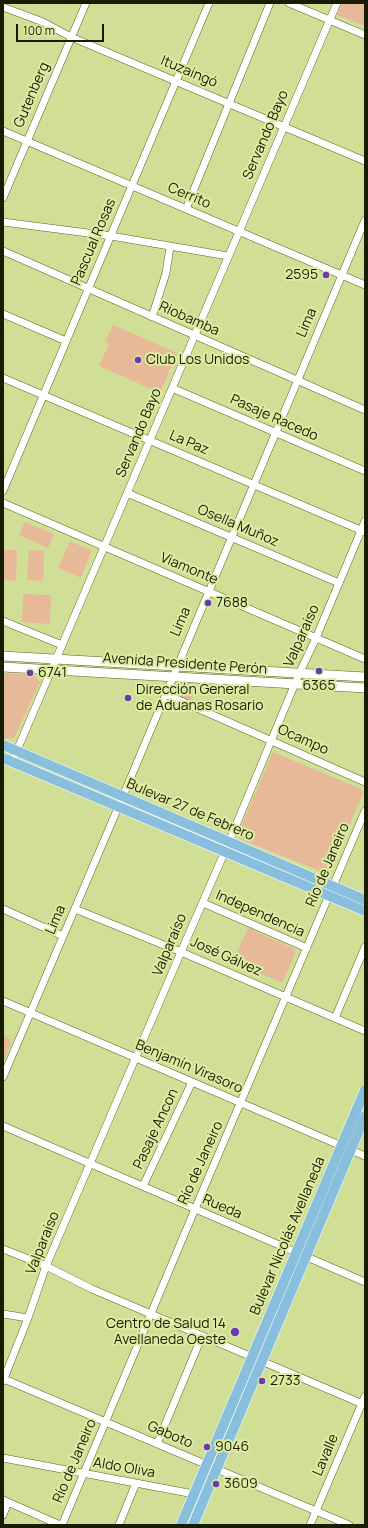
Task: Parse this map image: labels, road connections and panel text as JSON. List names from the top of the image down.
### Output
{
  "streets": {
    "main road": ["Avenida Presidente Perón", "Bulevar 27 de Febrero", "Bulevar Nicolás Avellaneda"],
    "street": [
      "Ituzaingó",
      "Gutenberg",
      "Servando Bayo",
      "Cerrito",
      "Pascual Rosas",
      "Riobamba",
      "Lima",
      "Pasaje Racedo",
      "La Paz",
      "Osella Muñoz",
      "Viamonte",
      "Valparaíso",
      "Ocampo",
      "Río de Janeiro",
      "Independencia",
      "José Gálvez",
      "Benjamín Virasoro",
      "Pasaje Ancon",
      "Rueda",
      "Gaboto",
      "Lavalle",
      "Aldo Oliva"
    ]
  },
  "crossings": [
    ["Ituzaingó", "Gutenberg"],
    ["Ituzaingó", "Servando Bayo"],
    ["Ituzaingó", "Pascual Rosas"],
    ["Gutenberg", "Cerrito"],
    ["Servando Bayo", "Cerrito"],
    ["Servando Bayo", "Riobamba"],
    ["Servando Bayo", "Pasaje Racedo"],
    ["Servando Bayo", "La Paz"],
    ["Servando Bayo", "Osella Muñoz"],
    ["Servando Bayo", "Viamonte"],
    ["Servando Bayo", "Avenida Presidente Perón"],
    ["Servando Bayo", "Bulevar 27 de Febrero"],
    ["Cerrito", "Pascual Rosas"],
    ["Cerrito", "Lima"],
    ["Pascual Rosas", "Riobamba"],
    ["Pascual Rosas", "La Paz"],
    ["Riobamba", "Lima"],
    ["Lima", "Pasaje Racedo"],
    ["Lima", "La Paz"],
    ["Lima", "Osella Muñoz"],
    ["Lima", "Viamonte"],
    ["Lima", "Avenida Presidente Perón"],
    ["Lima", "Ocampo"],
    ["Lima", "Bulevar 27 de Febrero"],
    ["Lima", "José Gálvez"],
    ["Lima", "Benjamín Virasoro"],
    ["La Paz", "Valparaíso"],
    ["Osella Muñoz", "Valparaíso"],
    ["Viamonte", "Valparaíso"],
    ["Valparaíso", "Avenida Presidente Perón"],
    ["Valparaíso", "Ocampo"],
    ["Valparaíso", "Bulevar 27 de Febrero"],
    ["Valparaíso", "Independencia"],
    ["Valparaíso", "José Gálvez"],
    ["Valparaíso", "Benjamín Virasoro"],
    ["Valparaíso", "Rueda"],
    ["Valparaíso", "Gaboto"],
    ["Bulevar 27 de Febrero", "Río de Janeiro"],
    ["Río de Janeiro", "Independencia"],
    ["Río de Janeiro", "José Gálvez"],
    ["Río de Janeiro", "Benjamín Virasoro"],
    ["Río de Janeiro", "Rueda"],
    ["Río de Janeiro", "Gaboto"],
    ["Río de Janeiro", "Aldo Oliva"],
    ["Benjamín Virasoro", "Pasaje Ancon"],
    ["Benjamín Virasoro", "Bulevar Nicolás Avellaneda"],
    ["Pasaje Ancon", "Rueda"],
    ["Rueda", "Bulevar Nicolás Avellaneda"],
    ["Bulevar Nicolás Avellaneda", "Gaboto"],
    ["Bulevar Nicolás Avellaneda", "Aldo Oliva"],
    ["Gaboto", "Lavalle"]
  ],
  "places": [
    "2595",
    "Club Los Unidos",
    "7688",
    "6365",
    "6741",
    "Dirección General de Aduanas Rosario",
    "Centro de Salud 14 Avellaneda Oeste",
    "2733",
    "9046",
    "3609"
  ],
  "scale_bar": "100 m"
}
